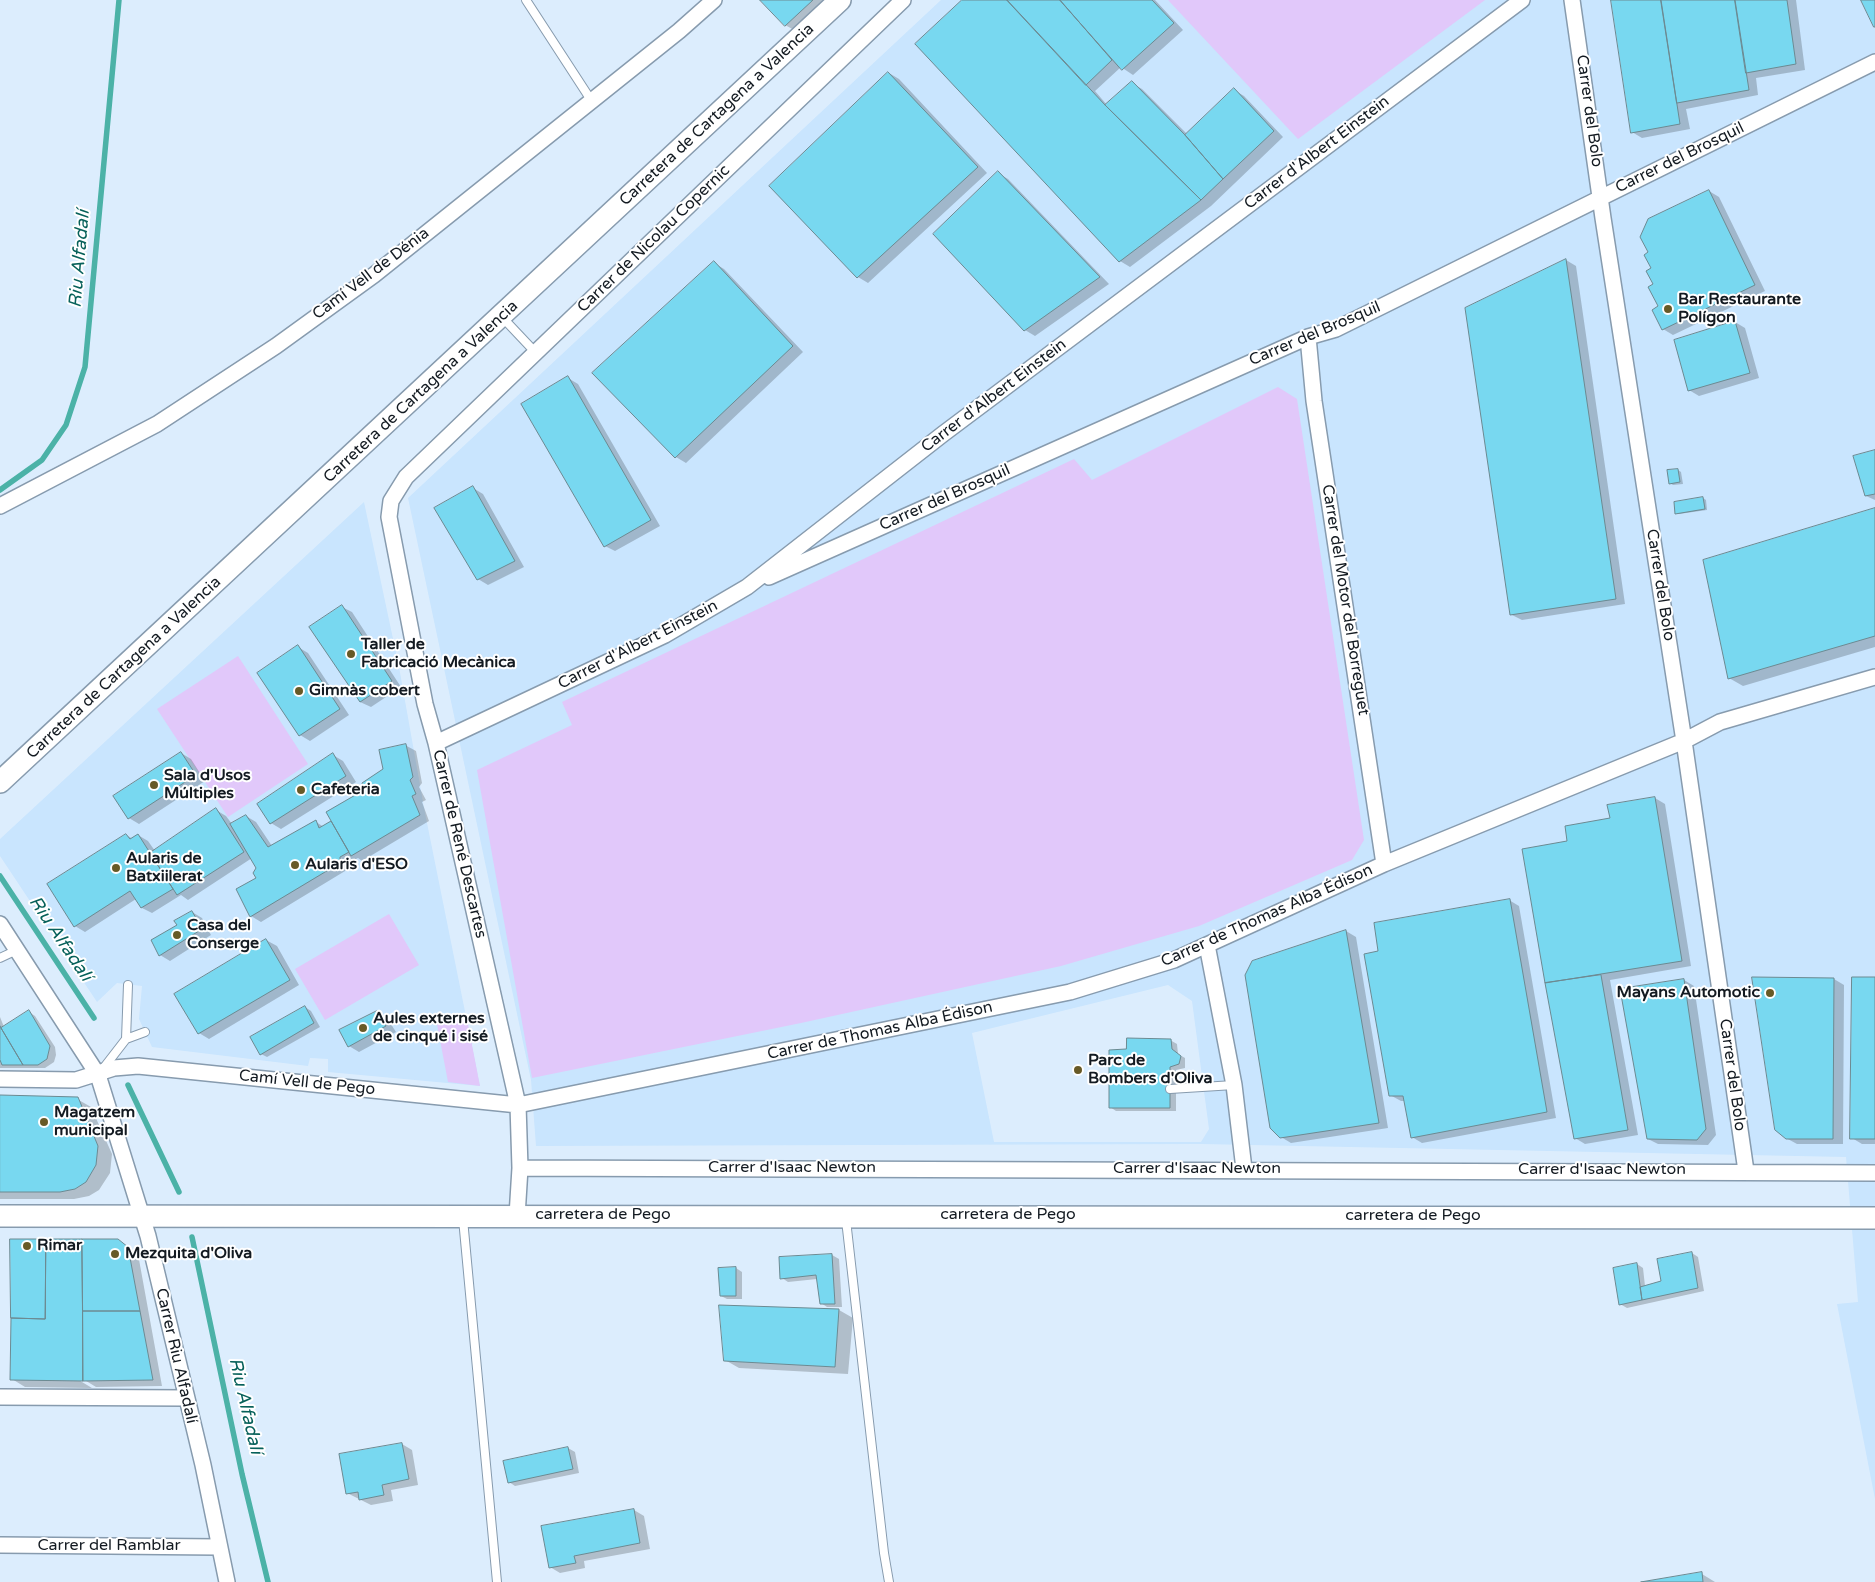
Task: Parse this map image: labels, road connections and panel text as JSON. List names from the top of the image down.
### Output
{
  "streets": {
    "main road": ["Carretera de Cartagena a Valencia", "carretera de Pego"],
    "street": [
      "Carrer del Bolo",
      "Carrer d'Albert Einstein",
      "Carrer del Brosquil",
      "Carrer de Nicolau Copernic",
      "Camí Vell de Dénia",
      "Carrer del Motor del Borreguet",
      "Carrer de René Descartes",
      "Carrer de Thomas Alba Édison",
      "Camí Vell de Pego",
      "Carrer d'Isaac Newton",
      "Carrer Riu Alfadalí",
      "Carrer del Ramblar"
    ]
  },
  "crossings": [
    ["Carrer del Bolo", "Carrer del Brosquil"],
    ["Carrer del Bolo", "Carrer de Thomas Alba Édison"],
    ["Carrer del Bolo", "Carrer d'Isaac Newton"],
    ["Carrer d'Albert Einstein", "Carrer del Brosquil"],
    ["Carrer d'Albert Einstein", "Carrer de René Descartes"],
    ["Carrer del Brosquil", "Carrer del Motor del Borreguet"],
    ["Carrer de Nicolau Copernic", "Carrer de René Descartes"],
    ["Carrer del Motor del Borreguet", "Carrer de Thomas Alba Édison"],
    ["Carrer de René Descartes", "Carrer de Thomas Alba Édison"],
    ["Carrer de René Descartes", "Camí Vell de Pego"],
    ["Carrer de René Descartes", "Carrer d'Isaac Newton"],
    ["Carrer de René Descartes", "carretera de Pego"],
    ["Carrer de Thomas Alba Édison", "Camí Vell de Pego"],
    ["Camí Vell de Pego", "Carrer Riu Alfadalí"],
    ["carretera de Pego", "Carrer Riu Alfadalí"],
    ["Carrer Riu Alfadalí", "Carrer del Ramblar"]
  ],
  "water": ["Riu Alfadalí"],
  "places": [
    "Bar Restaurante Polígon",
    "Taller de Fabricació Mecànica",
    "Gimnàs cobert",
    "Sala d'Usos Múltiples",
    "Cafeteria",
    "Aularis d'ESO",
    "Aularis de Batxiilerat",
    "Casa del Conserge",
    "Mayans Automotic",
    "Aules externes de cinqué i sisé",
    "Parc de Bombers d'Oliva",
    "Magatzem municipal",
    "Rimar",
    "Mezquita d'Oliva"
  ]
}
